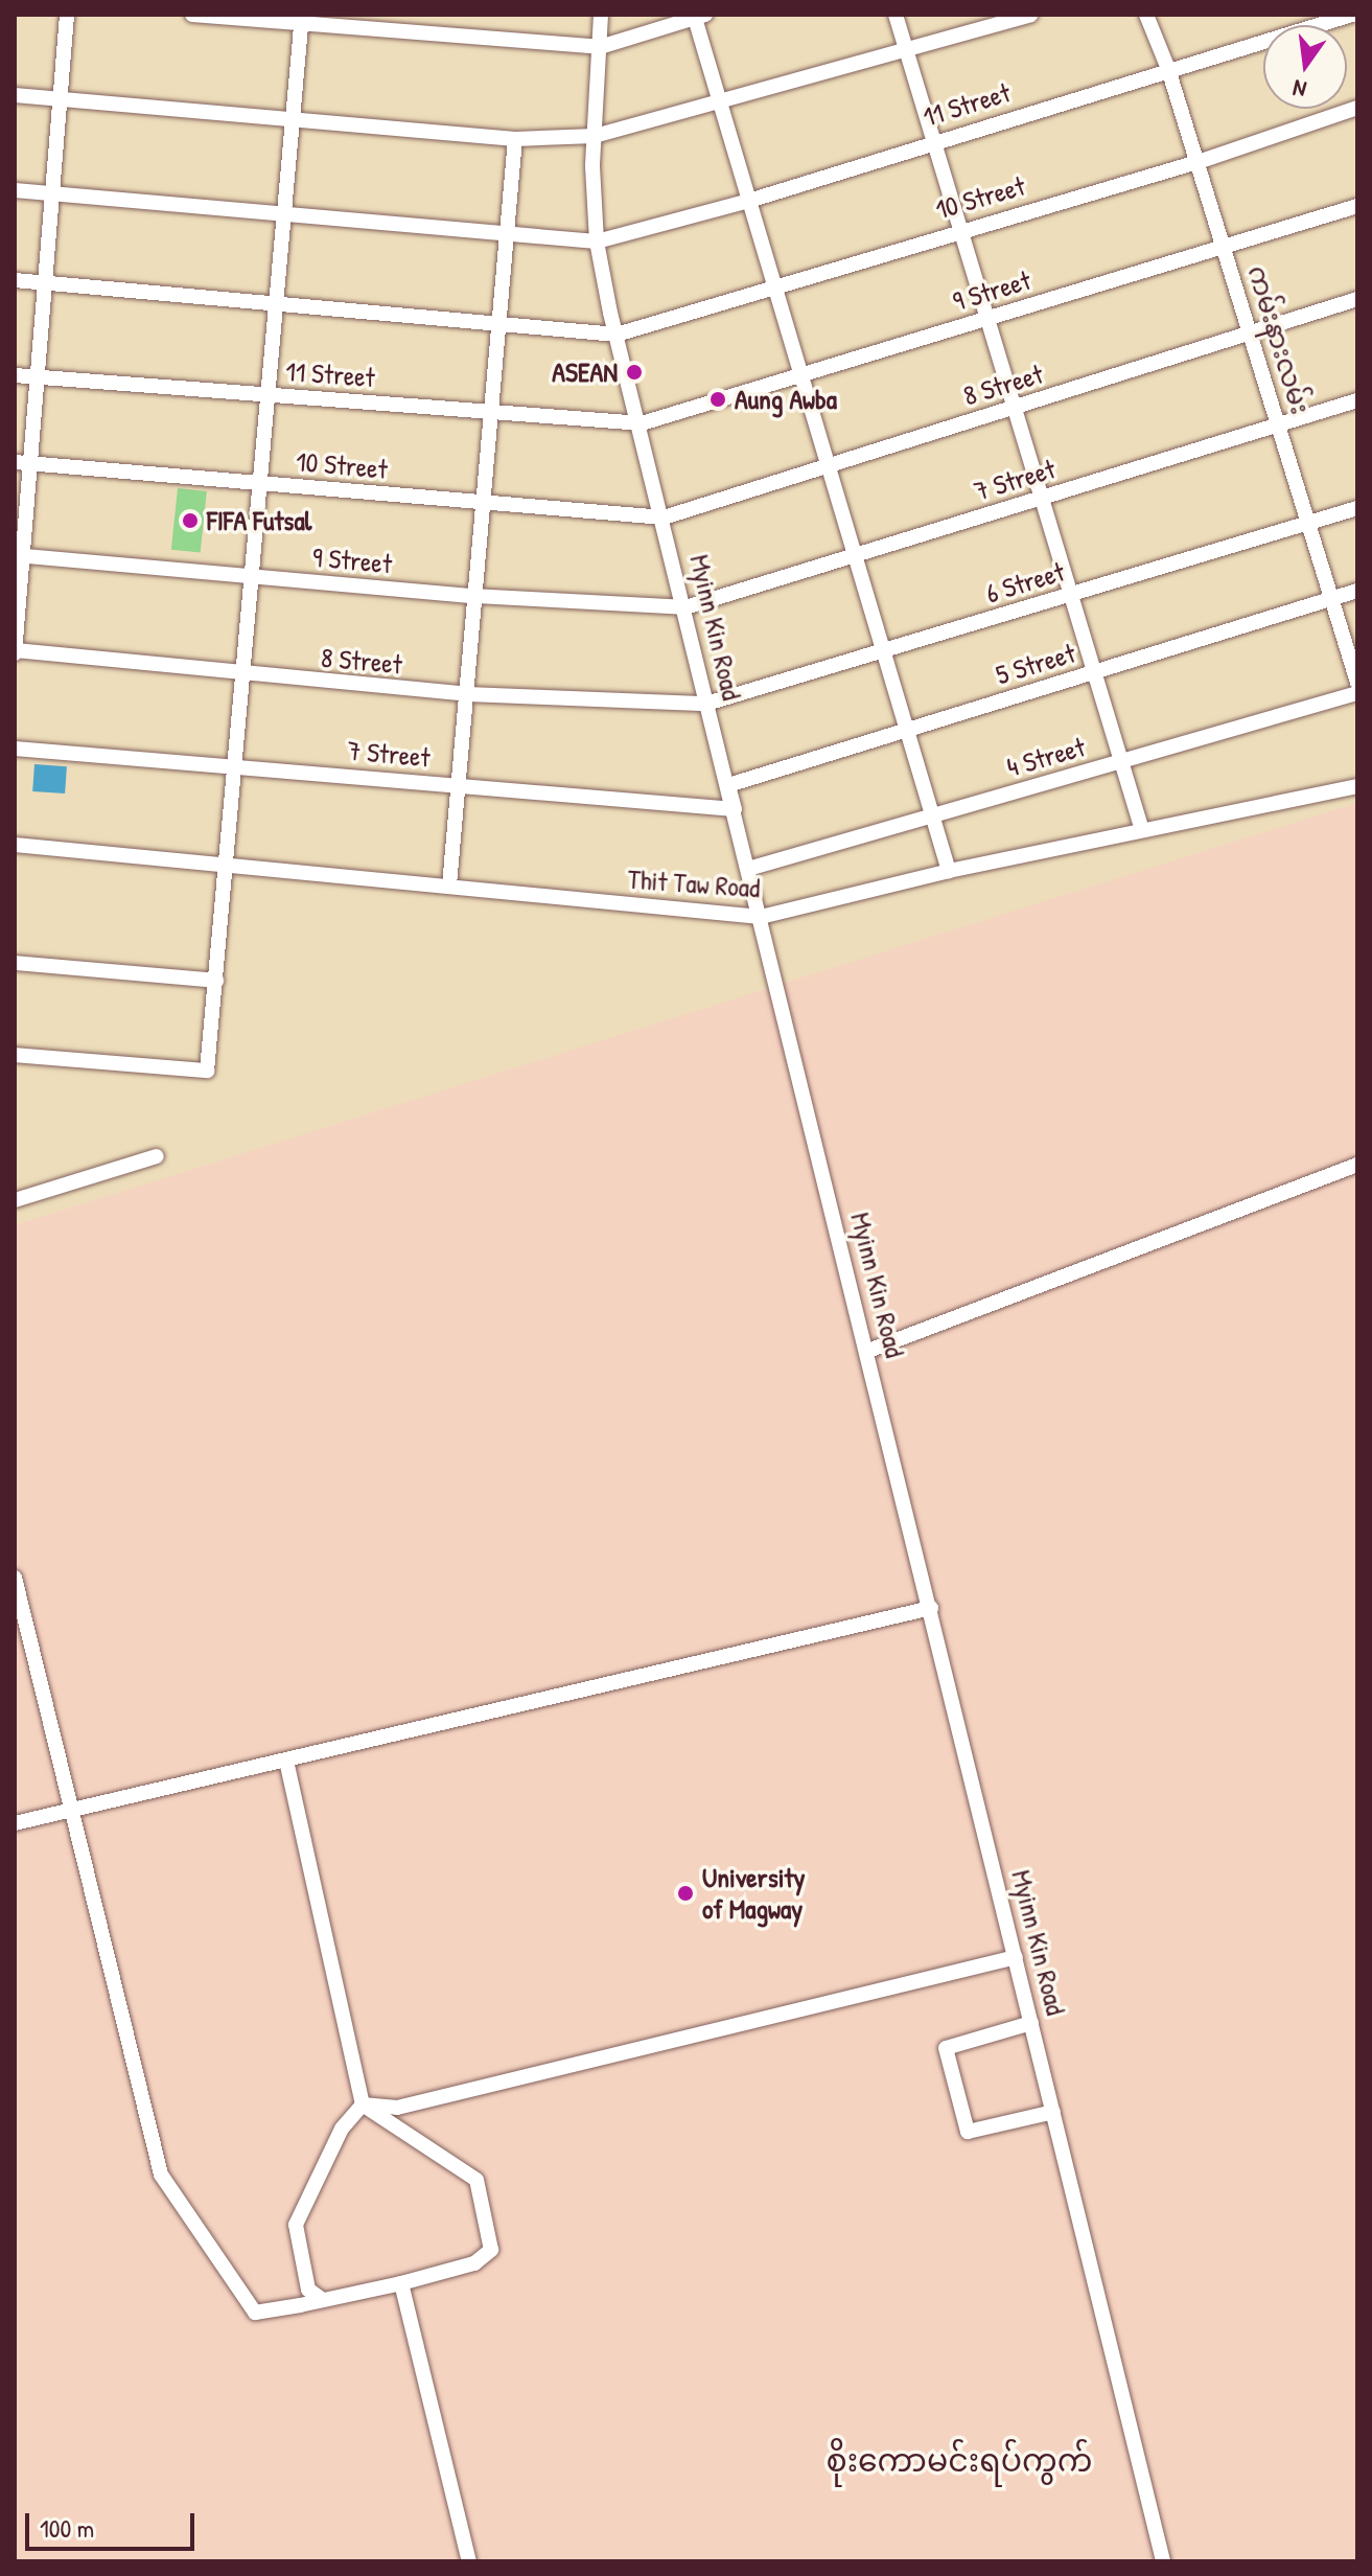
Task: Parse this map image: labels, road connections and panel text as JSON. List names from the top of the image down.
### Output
{
  "streets": {
    "street": [
      "11 Street",
      "10 Street",
      "9 Street",
      "ကမ်းနားလမ်း",
      "8 Street",
      "7 Street",
      "6 Street",
      "Myinn Kin Road",
      "5 Street",
      "4 Street",
      "Thit Taw Road"
    ]
  },
  "crossings": [
    ["11 Street", "9 Street"],
    ["11 Street", "ကမ်းနားလမ်း"],
    ["11 Street", "Myinn Kin Road"],
    ["10 Street", "ကမ်းနားလမ်း"],
    ["10 Street", "8 Street"],
    ["10 Street", "Myinn Kin Road"],
    ["9 Street", "ကမ်းနားလမ်း"],
    ["9 Street", "7 Street"],
    ["9 Street", "Myinn Kin Road"],
    ["ကမ်းနားလမ်း", "8 Street"],
    ["ကမ်းနားလမ်း", "7 Street"],
    ["ကမ်းနားလမ်း", "6 Street"],
    ["ကမ်းနားလမ်း", "5 Street"],
    ["8 Street", "6 Street"],
    ["8 Street", "Myinn Kin Road"],
    ["7 Street", "Myinn Kin Road"],
    ["6 Street", "Myinn Kin Road"],
    ["Myinn Kin Road", "5 Street"],
    ["Myinn Kin Road", "4 Street"],
    ["Myinn Kin Road", "Thit Taw Road"]
  ],
  "districts": ["စိုးကောမင်းရပ်ကွက်"],
  "places": [
    "ASEAN",
    "Aung Awba",
    "FIFA Futsal",
    "University of Magway"
  ],
  "scale_bar": "100 m",
  "north": "bottom"
}
